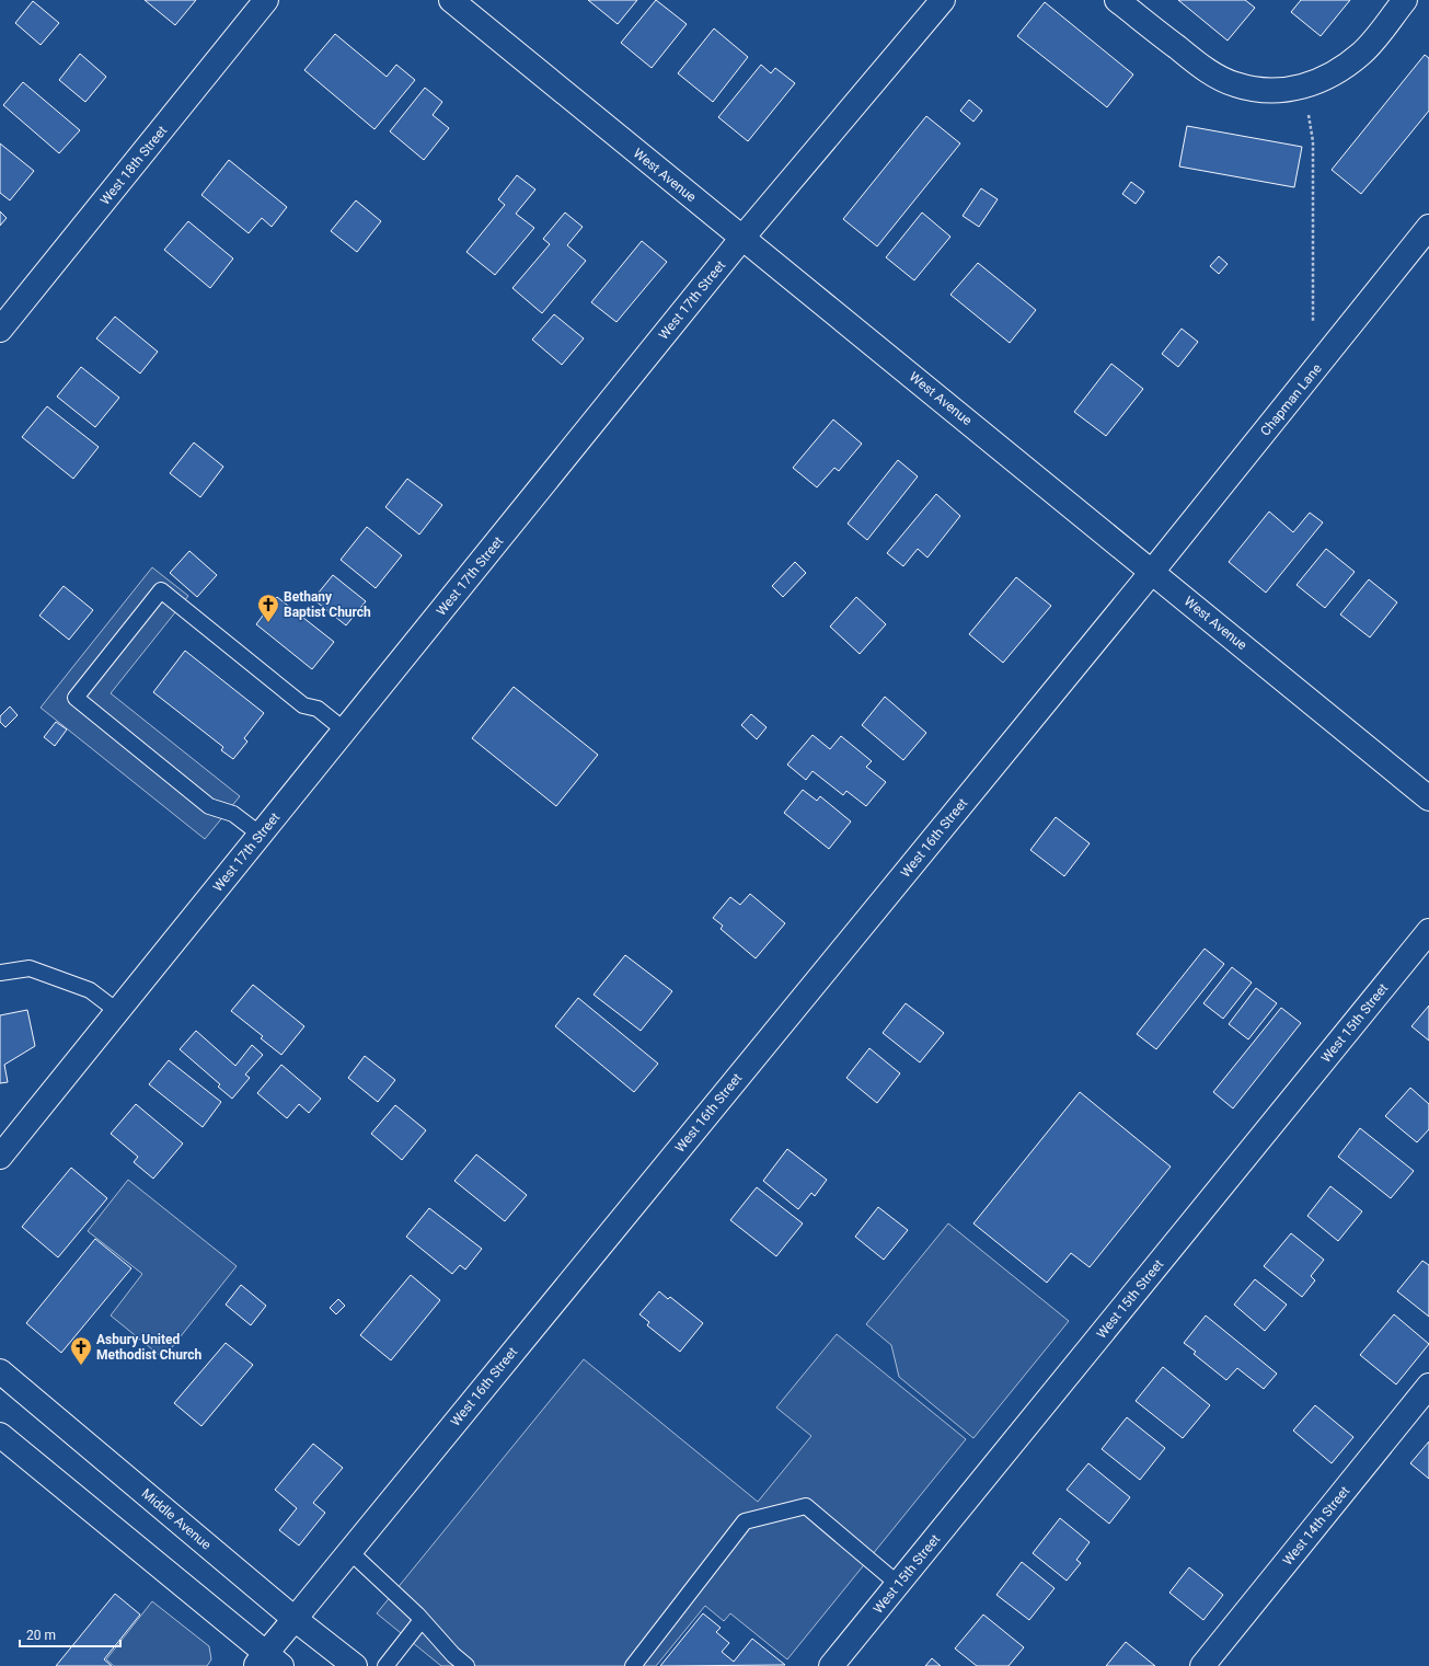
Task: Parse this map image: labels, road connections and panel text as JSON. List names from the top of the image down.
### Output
{
  "streets": {
    "street": [
      "West 18th Street",
      "West Avenue",
      "West 17th Street",
      "Chapman Lane",
      "West 16th Street",
      "West 15th Street",
      "Middle Avenue",
      "West 14th Street"
    ]
  },
  "crossings": [
    ["West Avenue", "West 17th Street"],
    ["West Avenue", "Chapman Lane"],
    ["West Avenue", "West 16th Street"],
    ["Chapman Lane", "West 16th Street"],
    ["West 16th Street", "Middle Avenue"]
  ],
  "places": {
    "church": ["Bethany Baptist Church", "Asbury United Methodist Church"]
  },
  "scale_bar": "20 m"
}
